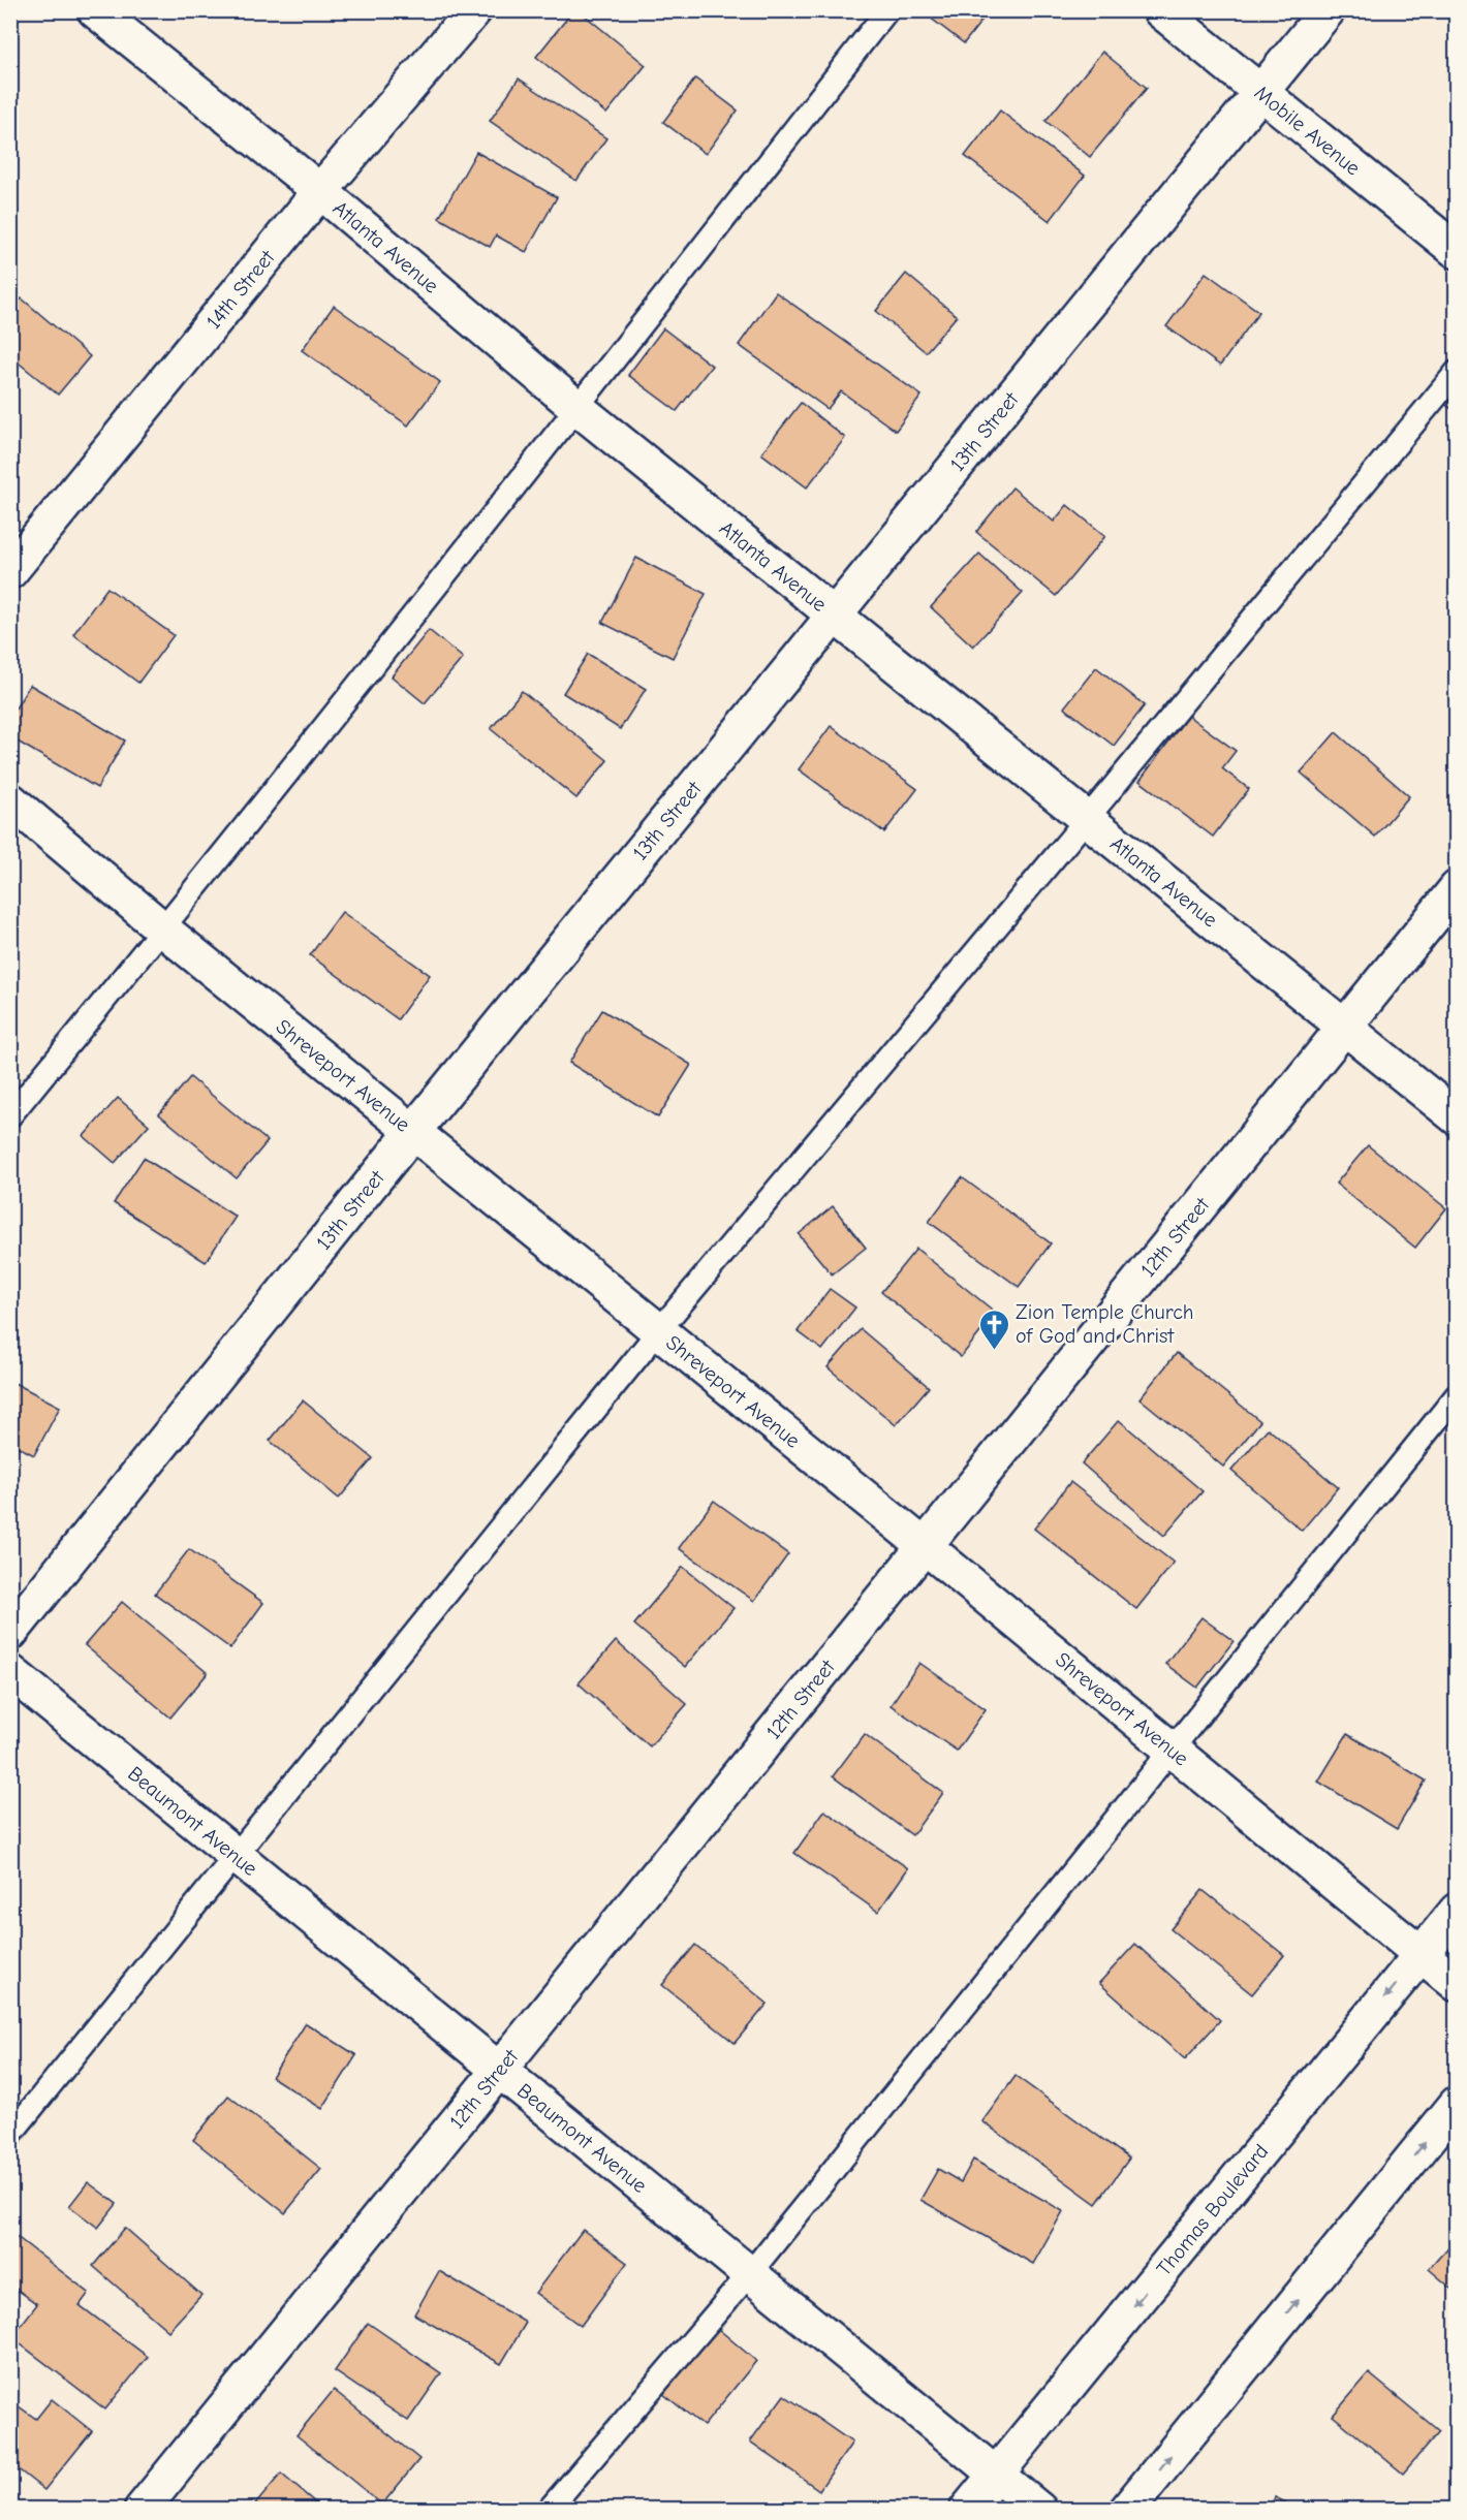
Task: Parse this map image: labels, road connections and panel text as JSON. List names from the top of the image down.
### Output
{
  "streets": {
    "street": [
      "Mobile Avenue",
      "Atlanta Avenue",
      "14th Street",
      "13th Street",
      "Shreveport Avenue",
      "12th Street",
      "Beaumont Avenue",
      "Thomas Boulevard"
    ]
  },
  "crossings": [
    ["Mobile Avenue", "13th Street"],
    ["Atlanta Avenue", "14th Street"],
    ["Atlanta Avenue", "13th Street"],
    ["Atlanta Avenue", "12th Street"],
    ["13th Street", "Shreveport Avenue"],
    ["Shreveport Avenue", "12th Street"],
    ["Shreveport Avenue", "Thomas Boulevard"],
    ["12th Street", "Beaumont Avenue"],
    ["Beaumont Avenue", "Thomas Boulevard"]
  ],
  "places": {
    "church": ["Zion Temple Church of God and Christ"]
  }
}
